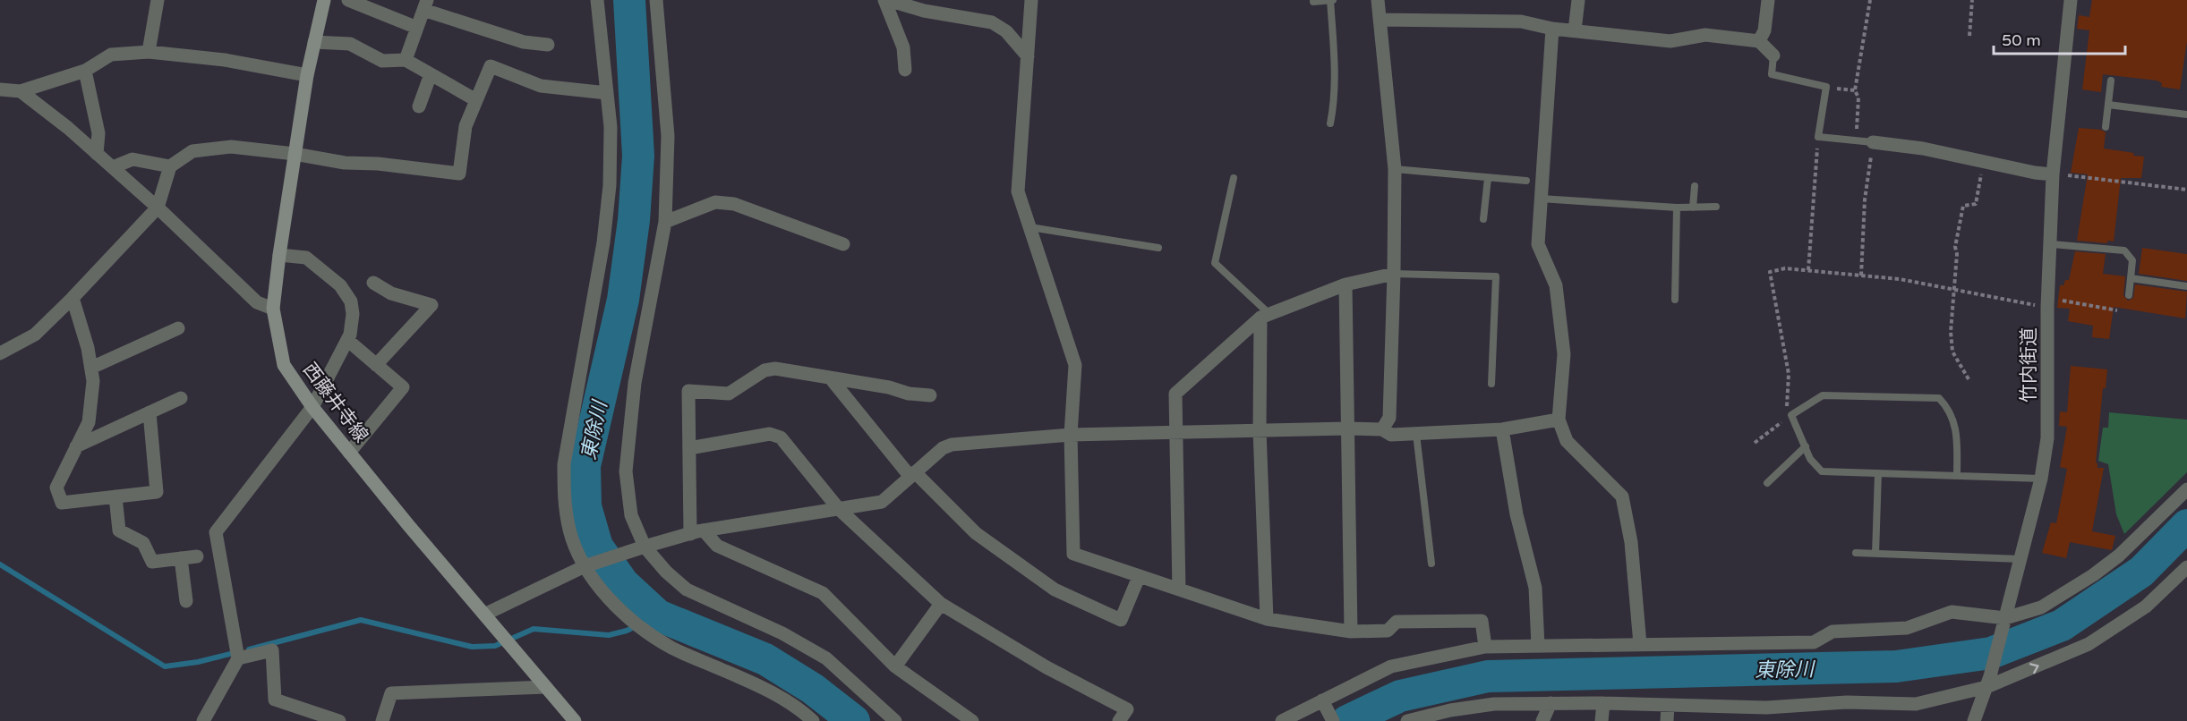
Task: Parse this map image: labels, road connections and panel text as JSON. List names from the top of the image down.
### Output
{
  "streets": {
    "main road": ["西藤井寺線"],
    "street": ["竹内街道"]
  },
  "water": ["東除川"],
  "scale_bar": "50 m"
}
